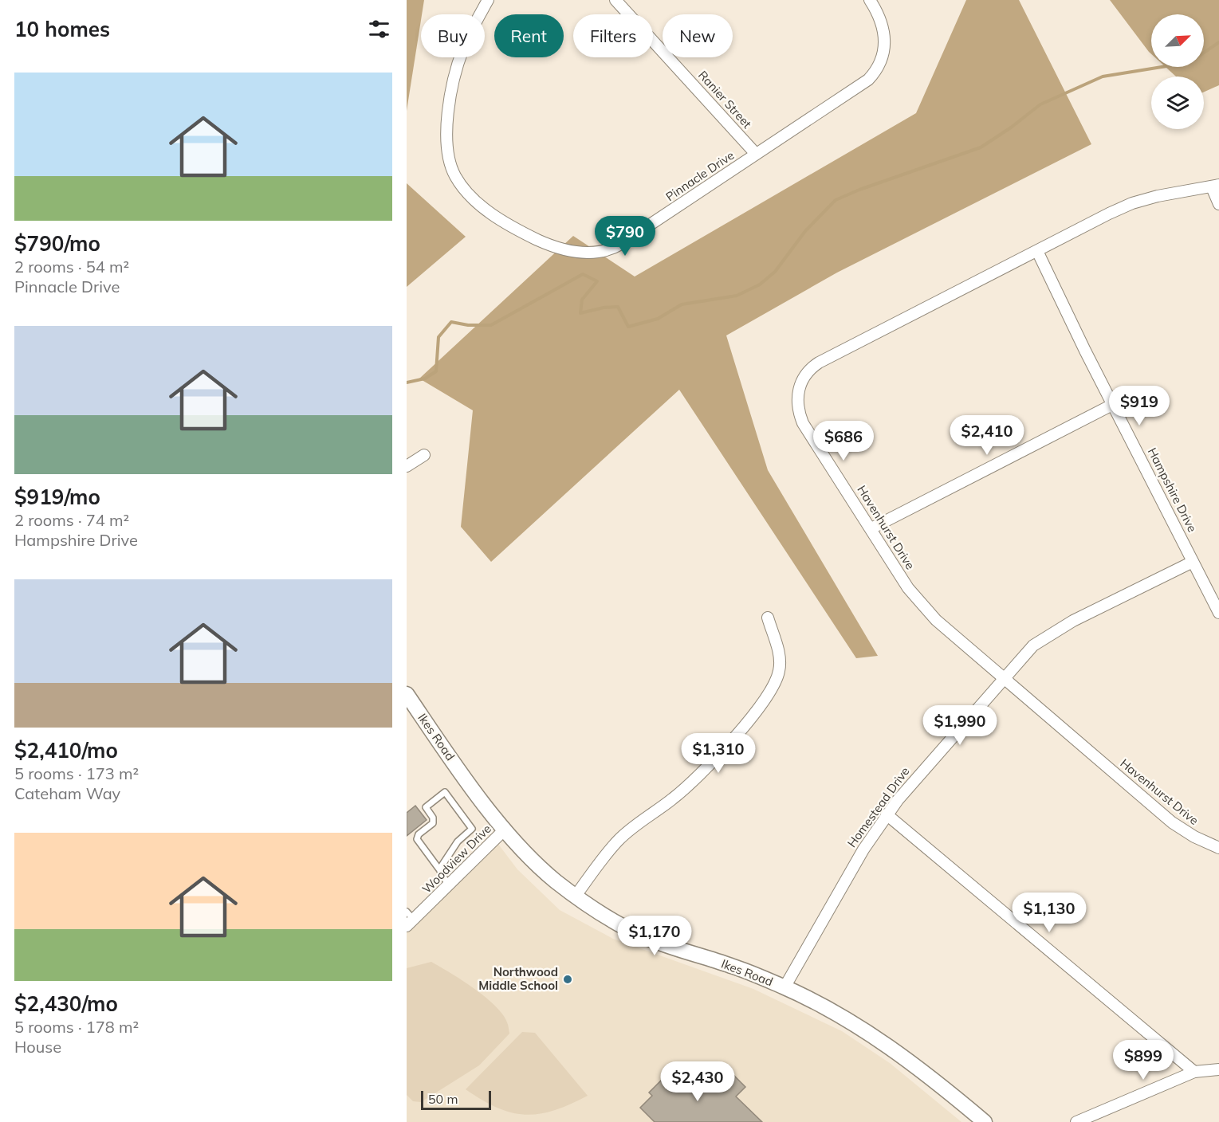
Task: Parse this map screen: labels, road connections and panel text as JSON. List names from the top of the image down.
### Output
{
  "streets": {
    "street": [
      "Ranier Street",
      "Pinnacle Drive",
      "Hampshire Drive",
      "Havenhurst Drive",
      "Ikes Road",
      "Homestead Drive",
      "Woodview Drive"
    ]
  },
  "crossings": [
    ["Ranier Street", "Pinnacle Drive"],
    ["Hampshire Drive", "Havenhurst Drive"],
    ["Hampshire Drive", "Homestead Drive"],
    ["Havenhurst Drive", "Homestead Drive"],
    ["Ikes Road", "Homestead Drive"],
    ["Ikes Road", "Woodview Drive"]
  ],
  "places": ["Northwood Middle School"],
  "scale_bar": "50 m",
  "north": "top right",
  "page": {
    "heading": "10 homes",
    "chip": [
      "Buy",
      "Rent",
      "Filters",
      "New"
    ],
    "list": [
      {
        "name": "$790/mo",
        "note": "2 rooms · 54 m² · Pinnacle Drive"
      },
      {
        "name": "$919/mo",
        "note": "2 rooms · 74 m² · Hampshire Drive"
      },
      {
        "name": "$2,410/mo",
        "note": "5 rooms · 173 m² · Cateham Way"
      },
      {
        "name": "$2,430/mo",
        "note": "5 rooms · 178 m² · House"
      }
    ],
    "price": [
      "$790",
      "$919",
      "$2,410",
      "$686",
      "$1,990",
      "$1,310",
      "$1,130",
      "$1,170",
      "$899",
      "$2,430"
    ],
    "scale": "50 m"
  }
}
